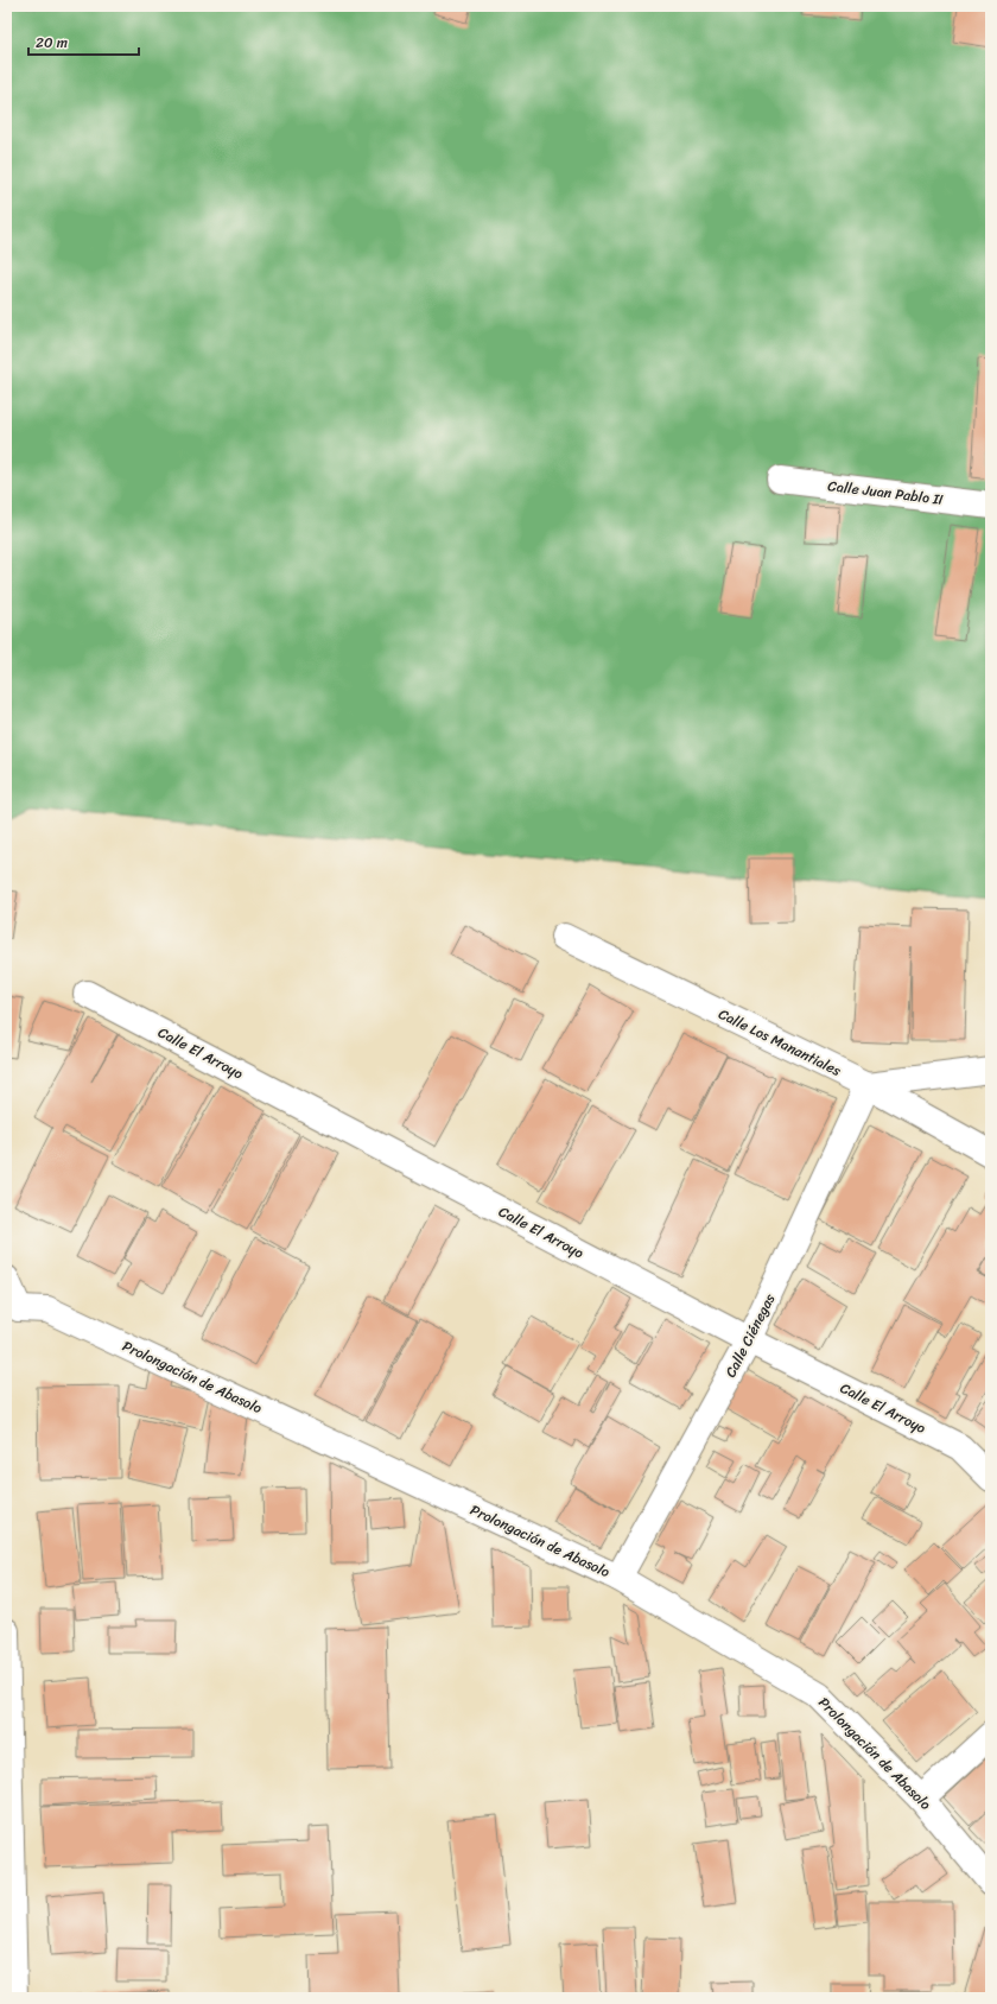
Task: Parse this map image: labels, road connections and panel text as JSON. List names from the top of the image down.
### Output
{
  "streets": {
    "street": [
      "Calle Juan Pablo II",
      "Calle Los Manantiales",
      "Calle El Arroyo",
      "Calle Ciénegas",
      "Prolongación de Abasolo"
    ]
  },
  "crossings": [
    ["Calle Los Manantiales", "Calle Ciénegas"],
    ["Calle El Arroyo", "Calle Ciénegas"],
    ["Calle Ciénegas", "Prolongación de Abasolo"]
  ],
  "scale_bar": "20 m"
}
